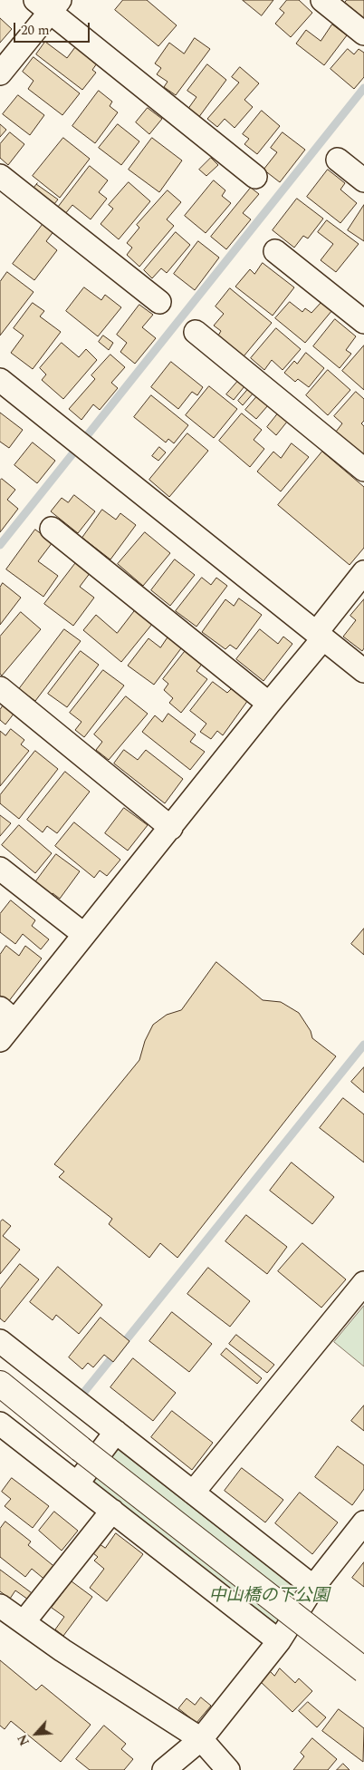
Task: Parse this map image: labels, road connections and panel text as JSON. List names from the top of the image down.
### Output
{
  "parks": ["中山橋の下公園"],
  "scale_bar": "20 m",
  "north": "bottom left"
}
